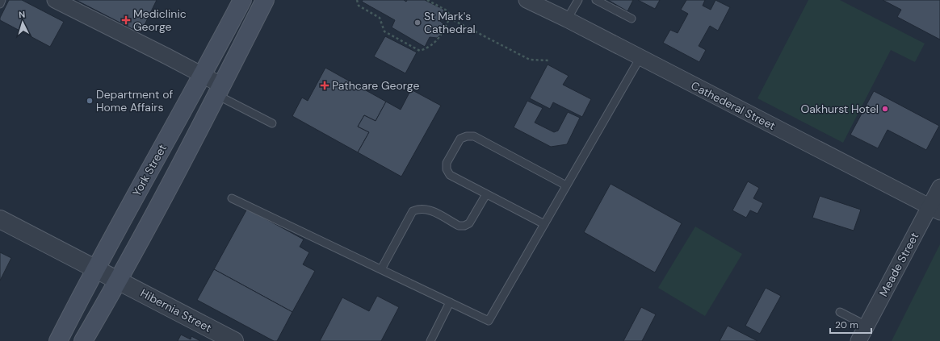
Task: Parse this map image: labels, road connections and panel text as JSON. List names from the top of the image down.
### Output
{
  "streets": {
    "main road": ["York Street"],
    "street": ["Cathederal Street", "Meade Street", "Hibernia Street"]
  },
  "crossings": [
    ["Cathederal Street", "Meade Street"],
    ["York Street", "Hibernia Street"]
  ],
  "places": {
    "health": ["Mediclinic George", "Pathcare George"],
    "other": ["St Mark's Cathedral", "Department of Home Affairs", "Oakhurst Hotel"]
  },
  "scale_bar": "20 m",
  "north": "top"
}
